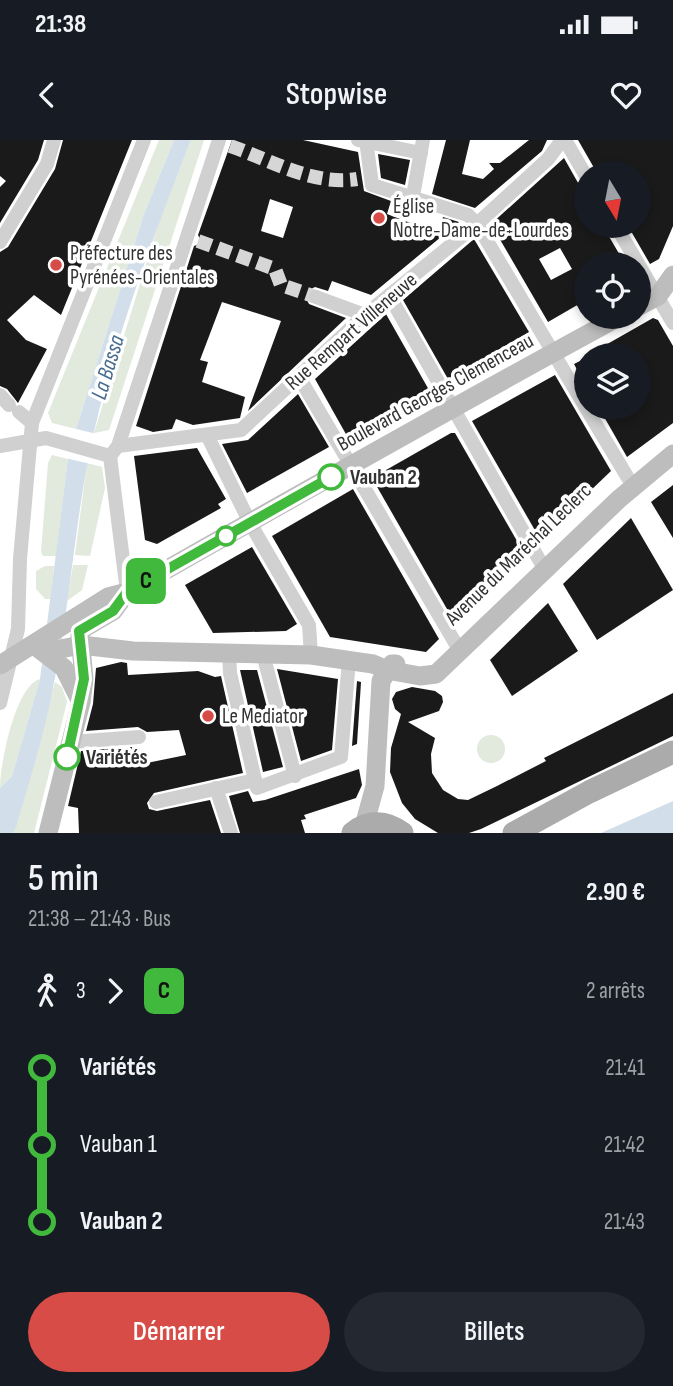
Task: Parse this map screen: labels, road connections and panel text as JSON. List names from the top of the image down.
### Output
{
  "streets": {
    "street": ["Rue Rempart Villeneuve", "Boulevard Georges Clemenceau", "Avenue du Maréchal Leclerc"]
  },
  "crossings": [
    ["Boulevard Georges Clemenceau", "Avenue du Maréchal Leclerc"]
  ],
  "water": ["La Bassa"],
  "places": [
    "Église Notre-Dame-de-Lourdes",
    "Préfecture des Pyrénées-Orientales",
    "Vauban 2",
    "Le Mediator",
    "Variétés"
  ],
  "lines": ["bus line C"],
  "north": "bottom",
  "page": {
    "status": "21:38",
    "header": "Stopwise",
    "on_map": "C",
    "heading": ["5 min", "21:38 – 21:43 · Bus", "2.90 €"],
    "legs": ["3", "C", "2 arrêts"],
    "list": [
      {
        "name": "Variétés",
        "value": "21:41"
      },
      {
        "name": "Vauban 1",
        "value": "21:42"
      },
      {
        "name": "Vauban 2",
        "value": "21:43"
      }
    ],
    "buttons": ["Démarrer", "Billets"]
  }
}
